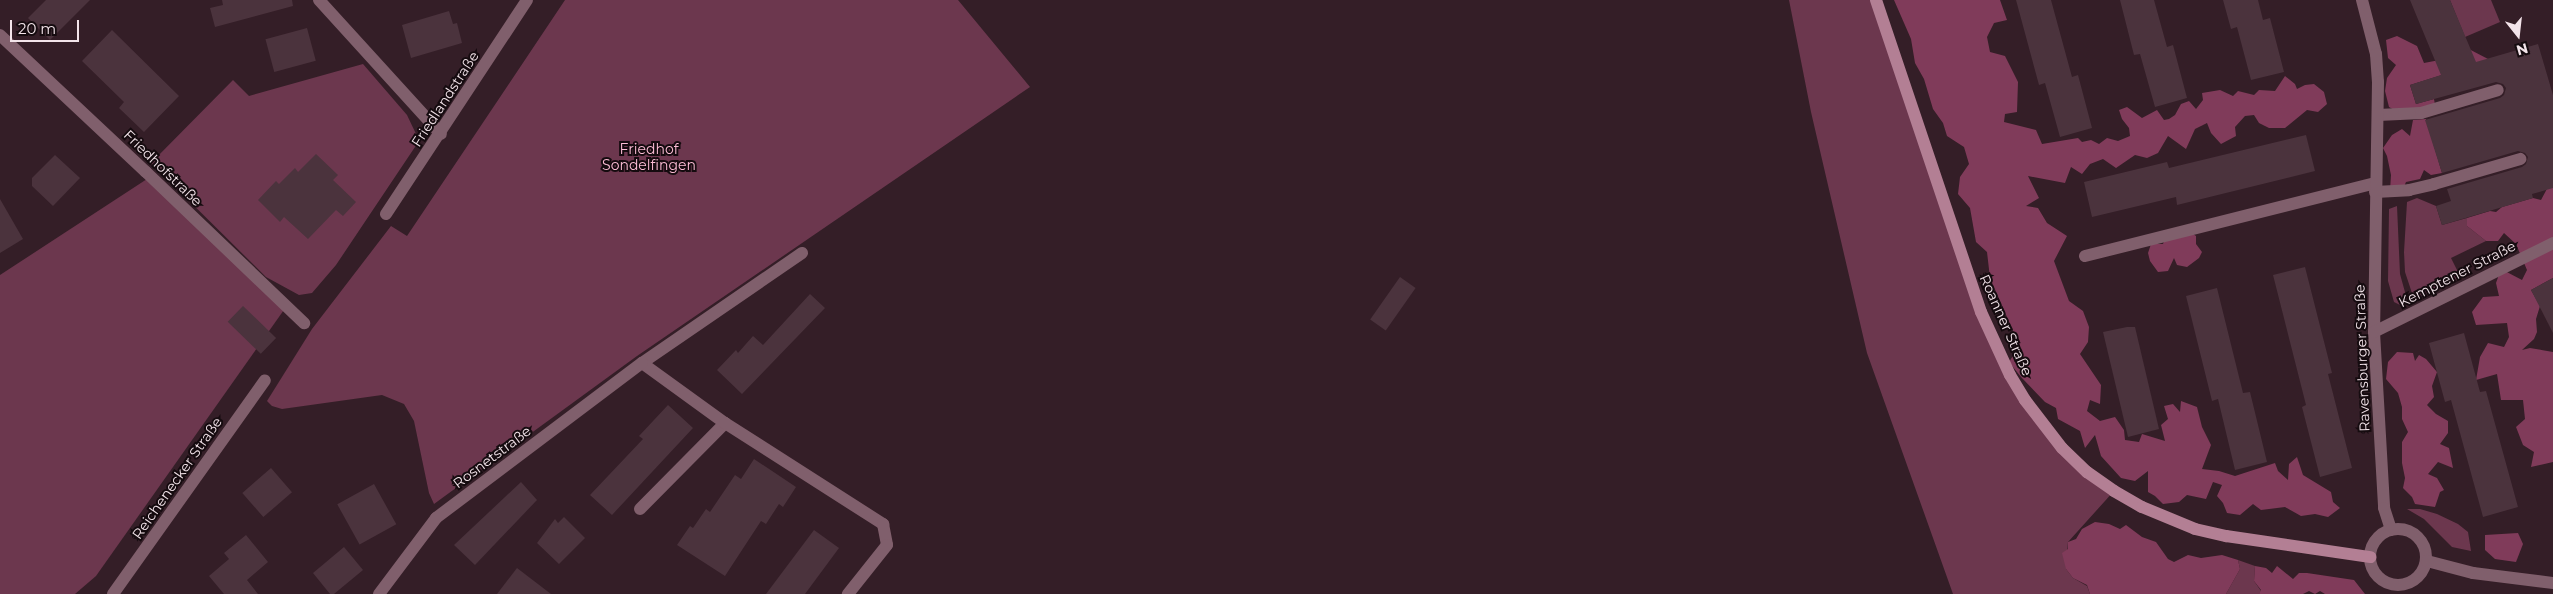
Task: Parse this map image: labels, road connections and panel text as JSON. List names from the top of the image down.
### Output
{
  "streets": {
    "street": [
      "Friedlandstraße",
      "Friedhofstraße",
      "Kemptener Straße",
      "Roanner Straße",
      "Ravensburger Straße",
      "Rosnetstraße",
      "Reichenecker Straße"
    ]
  },
  "crossings": [
    ["Kemptener Straße", "Ravensburger Straße"],
    ["Roanner Straße", "Ravensburger Straße"]
  ],
  "parks": ["Friedhof Sondelfingen"],
  "scale_bar": "20 m",
  "north": "bottom"
}
